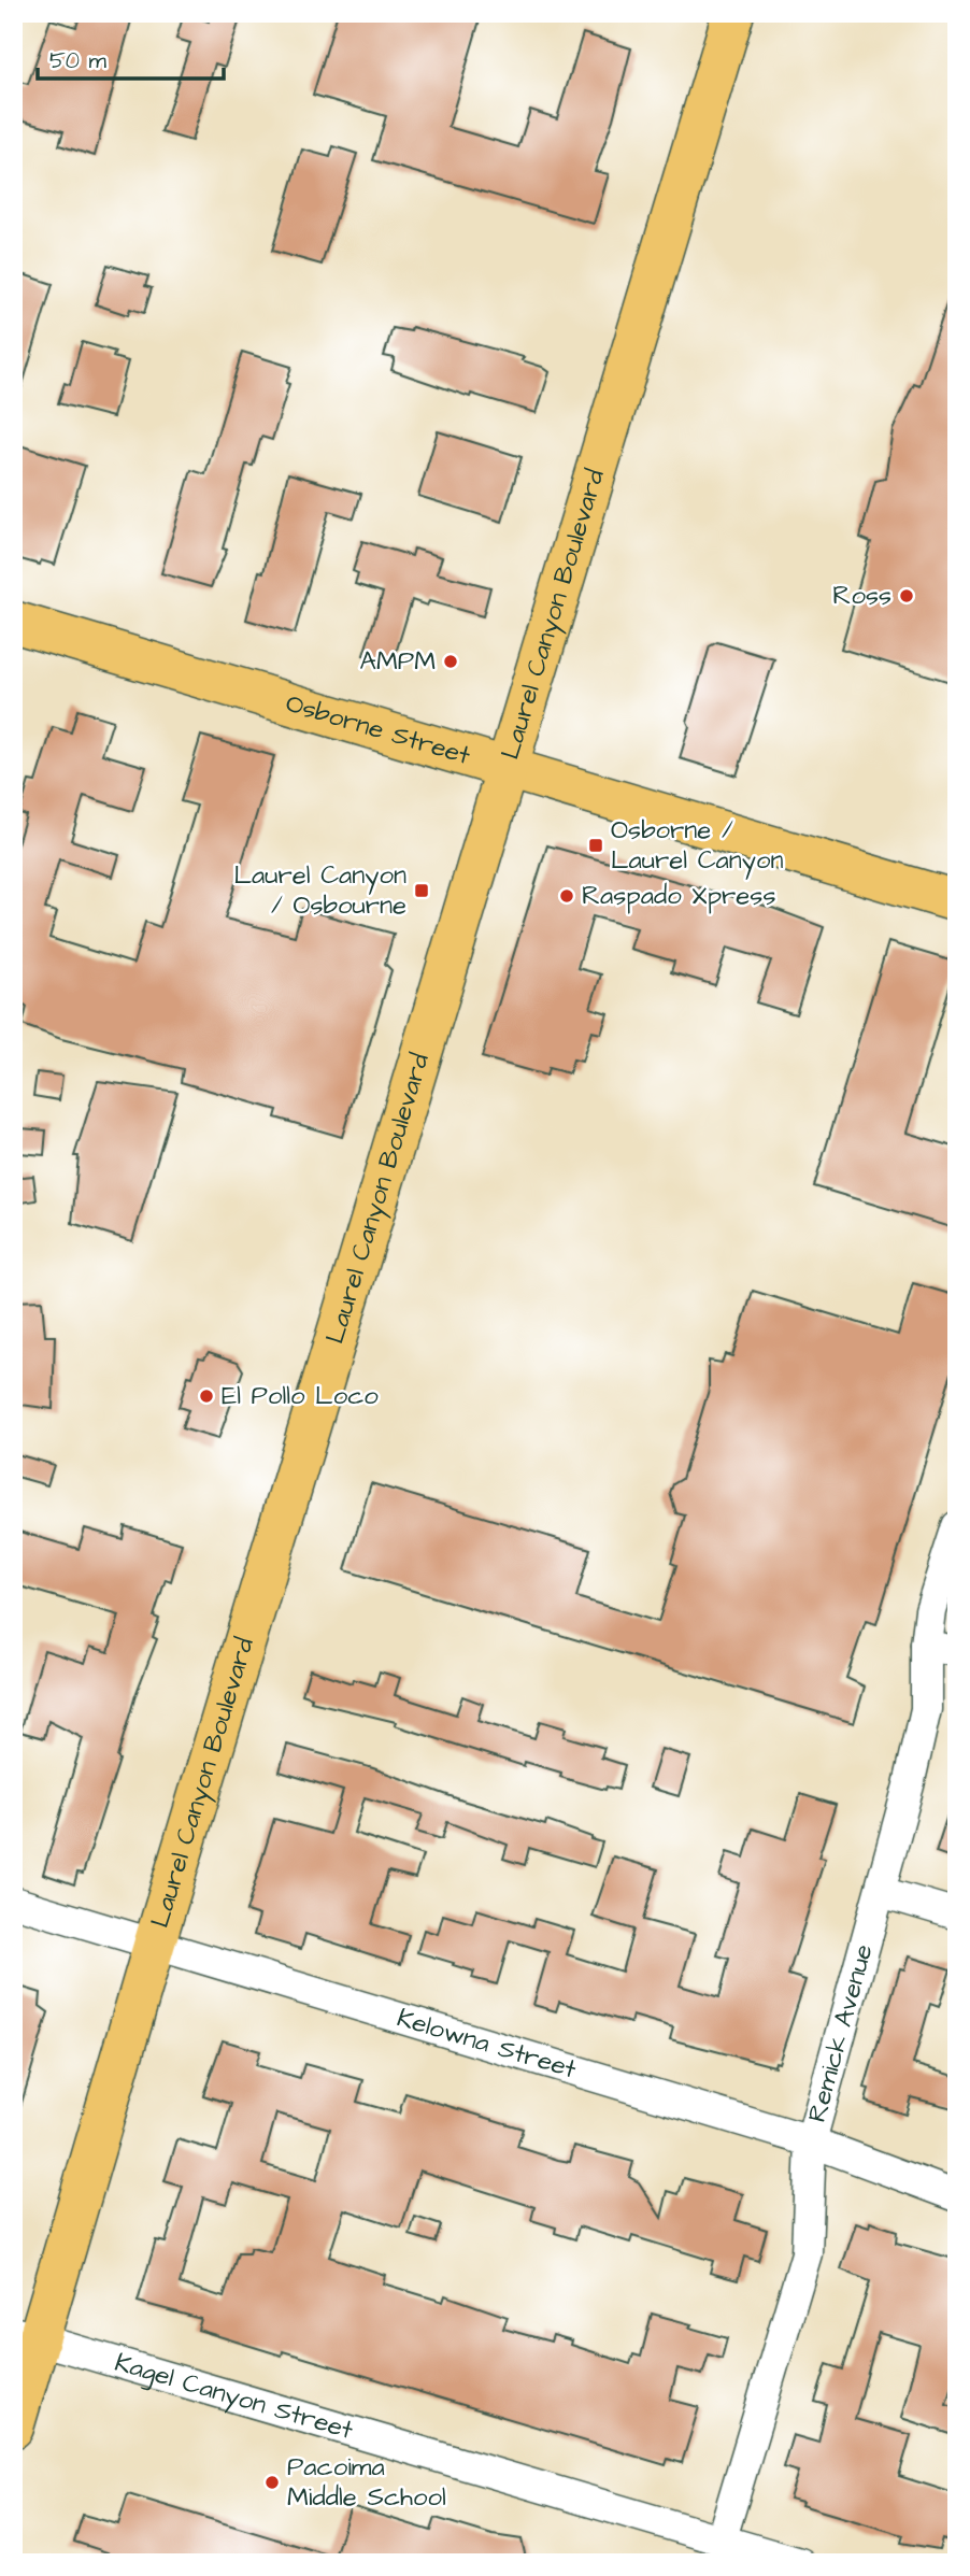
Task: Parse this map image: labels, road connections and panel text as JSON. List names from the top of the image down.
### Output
{
  "streets": {
    "main road": ["Laurel Canyon Boulevard", "Osborne Street"],
    "street": ["Remick Avenue", "Kelowna Street", "Kagel Canyon Street"]
  },
  "crossings": [
    ["Laurel Canyon Boulevard", "Osborne Street"],
    ["Laurel Canyon Boulevard", "Kelowna Street"],
    ["Laurel Canyon Boulevard", "Kagel Canyon Street"],
    ["Remick Avenue", "Kelowna Street"],
    ["Remick Avenue", "Kagel Canyon Street"]
  ],
  "places": {
    "other": [
      "Ross",
      "AMPM",
      "Raspado Xpress",
      "El Pollo Loco",
      "Pacoima Middle School"
    ],
    "transit": ["Osborne / Laurel Canyon", "Laurel Canyon / Osbourne"]
  },
  "scale_bar": "50 m"
}
